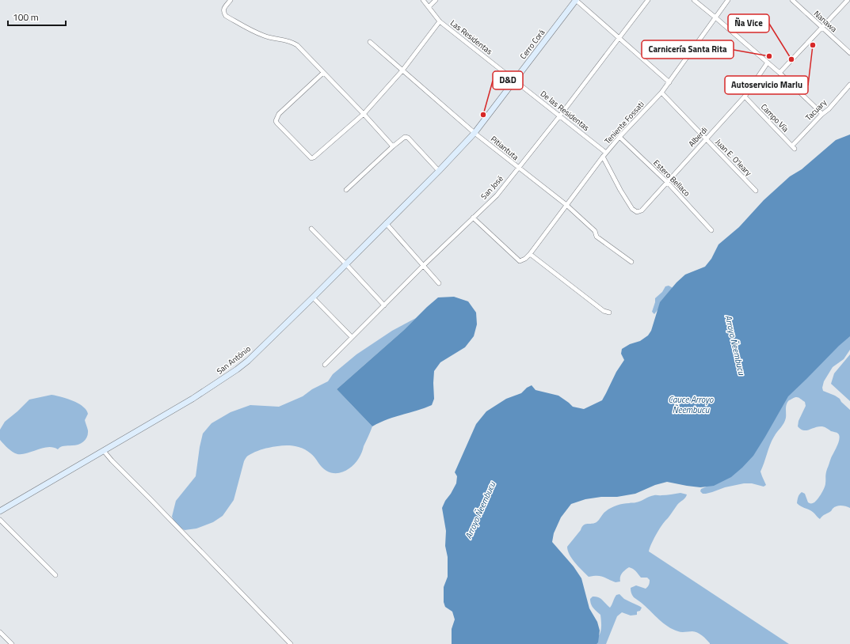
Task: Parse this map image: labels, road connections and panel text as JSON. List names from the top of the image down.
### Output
{
  "streets": {
    "street": [
      "Nanawa",
      "Las Residentas",
      "Cerro Corá",
      "Tacuary",
      "De las Residentas",
      "Campo Vía",
      "Teniente Fossati",
      "Alberdi",
      "Pitiantuta",
      "Juan E. O'leary",
      "Estero Bellaco",
      "San José",
      "San António"
    ]
  },
  "crossings": [
    ["Las Residentas", "Cerro Corá"],
    ["Las Residentas", "De las Residentas"],
    ["Cerro Corá", "De las Residentas"],
    ["Cerro Corá", "Pitiantuta"],
    ["Cerro Corá", "San António"],
    ["Tacuary", "Campo Vía"],
    ["De las Residentas", "Teniente Fossati"],
    ["De las Residentas", "San José"],
    ["Campo Vía", "Alberdi"],
    ["Teniente Fossati", "Alberdi"],
    ["Teniente Fossati", "Pitiantuta"],
    ["Teniente Fossati", "Juan E. O'leary"],
    ["Teniente Fossati", "Estero Bellaco"],
    ["Alberdi", "Juan E. O'leary"],
    ["Alberdi", "Estero Bellaco"],
    ["Pitiantuta", "San José"]
  ],
  "water": ["Arroyo Ñeembucu", "Cauce Arroyo Ñeembucu"],
  "places": [
    "Autoservicio Marlu",
    "Carnicería Santa Rita",
    "Ña Vice",
    "D&D"
  ],
  "scale_bar": "100 m"
}
